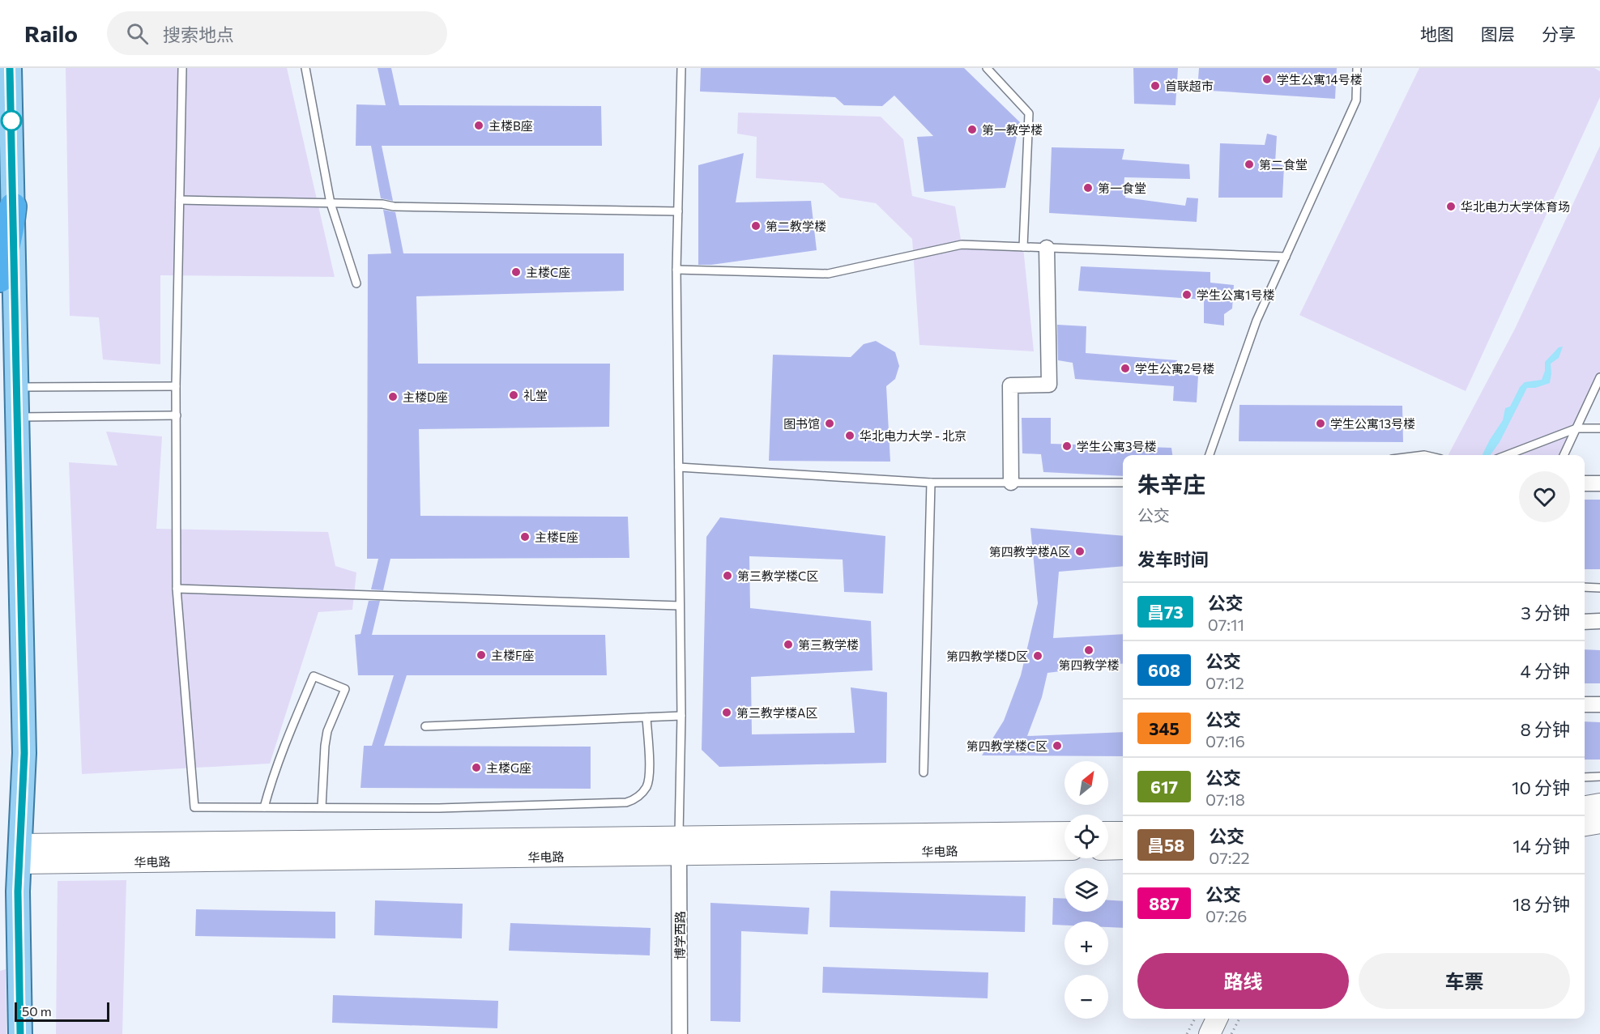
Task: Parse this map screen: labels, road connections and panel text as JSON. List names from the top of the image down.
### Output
{
  "streets": {
    "street": ["华电路", "博学西路"]
  },
  "crossings": [
    ["华电路", "博学西路"]
  ],
  "places": [
    "学生公寓14号楼",
    "首联超市",
    "主楼B座",
    "第一教学楼",
    "第二食堂",
    "第一食堂",
    "华北电力大学体育场",
    "第二教学楼",
    "主楼C座",
    "学生公寓1号楼",
    "学生公寓2号楼",
    "礼堂",
    "主楼D座",
    "图书馆",
    "学生公寓13号楼",
    "华北电力大学 - 北京",
    "学生公寓3号楼",
    "主楼E座",
    "第四教学楼A区",
    "第三教学楼C区",
    "第三教学楼",
    "第四教学楼",
    "主楼F座",
    "第四教学楼D区",
    "第三教学楼A区",
    "第四教学楼C区",
    "主楼G座"
  ],
  "lines": ["bus line 昌73"],
  "scale_bar": "50 m",
  "north": "top right",
  "page": {
    "header": "Railo",
    "search": "搜索地点",
    "nav": ["地图", "图层", "分享"],
    "heading": [
      ["朱辛庄", "公交"],
      "发车时间"
    ],
    "list": [
      {
        "mark": "昌73",
        "name": "公交",
        "note": "07:11",
        "value": "3 分钟"
      },
      {
        "mark": "608",
        "name": "公交",
        "note": "07:12",
        "value": "4 分钟"
      },
      {
        "mark": "345",
        "name": "公交",
        "note": "07:16",
        "value": "8 分钟"
      },
      {
        "mark": "617",
        "name": "公交",
        "note": "07:18",
        "value": "10 分钟"
      },
      {
        "mark": "昌58",
        "name": "公交",
        "note": "07:22",
        "value": "14 分钟"
      },
      {
        "mark": "887",
        "name": "公交",
        "note": "07:26",
        "value": "18 分钟"
      }
    ],
    "map_buttons": ["+", "−"],
    "buttons": ["路线", "车票"],
    "scale": "50 m"
  }
}
